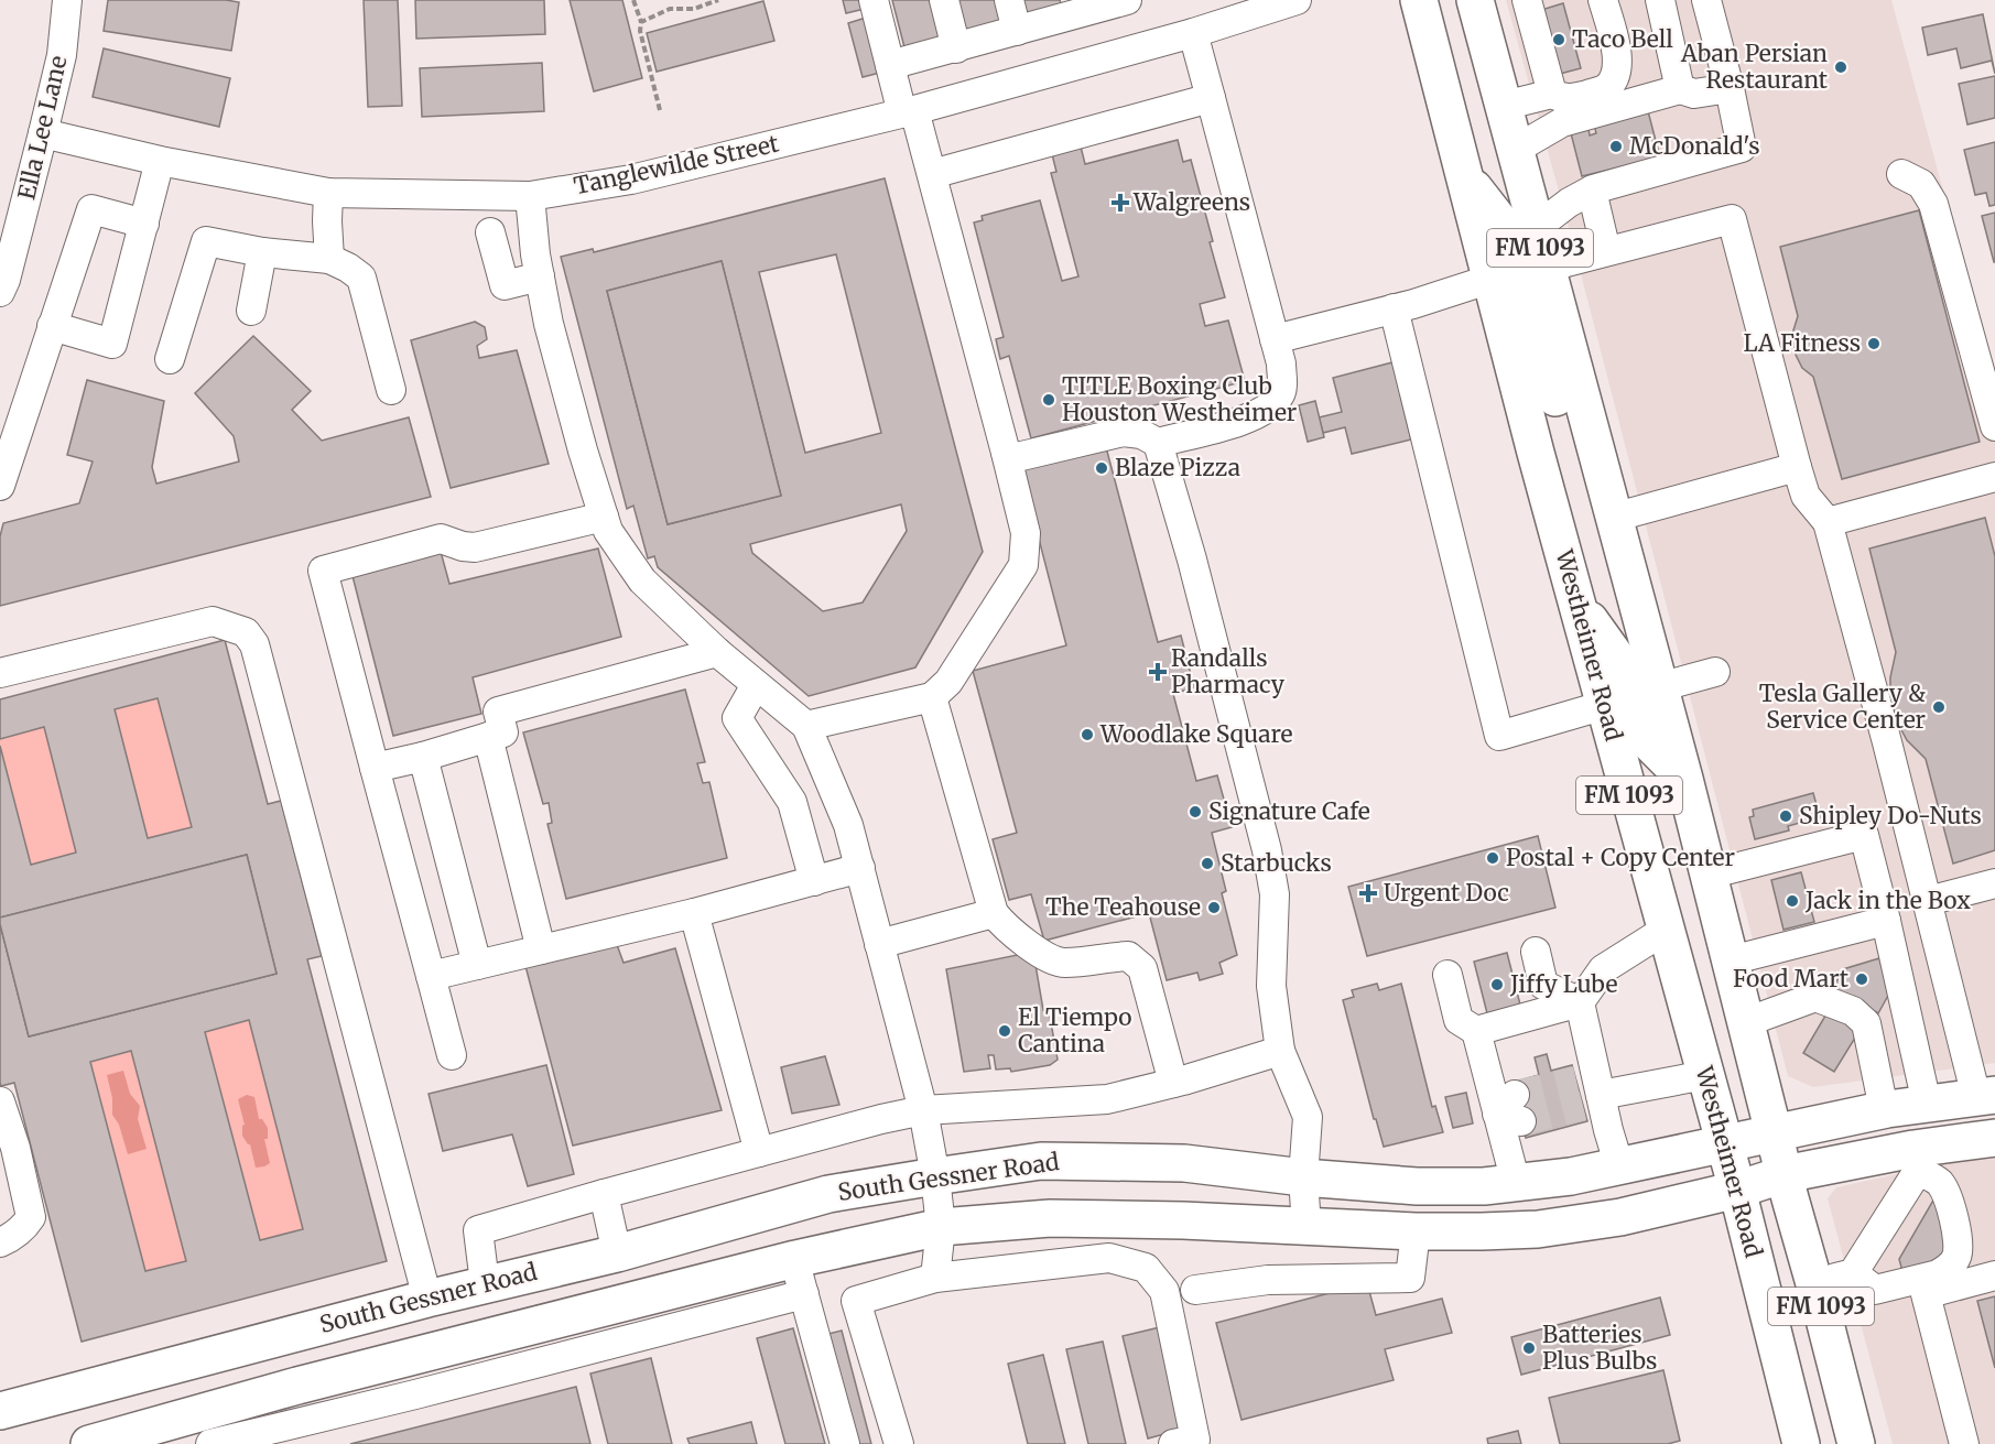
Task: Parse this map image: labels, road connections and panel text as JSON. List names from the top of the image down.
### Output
{
  "streets": {
    "main road": ["FM 1093", "Westheimer Road", "South Gessner Road"],
    "street": ["Ella Lee Lane", "Tanglewilde Street"]
  },
  "crossings": [
    ["Ella Lee Lane", "Tanglewilde Street"],
    ["FM 1093", "South Gessner Road"],
    ["Westheimer Road", "South Gessner Road"]
  ],
  "places": {
    "other": [
      "Taco Bell",
      "Aban Persian Restaurant",
      "McDonald's",
      "LA Fitness",
      "TITLE Boxing Club Houston Westheimer",
      "Blaze Pizza",
      "Tesla Gallery & Service Center",
      "Woodlake Square",
      "Signature Cafe",
      "Shipley Do-Nuts",
      "Postal + Copy Center",
      "Starbucks",
      "Jack in the Box",
      "The Teahouse",
      "Food Mart",
      "Jiffy Lube",
      "El Tiempo Cantina",
      "Batteries Plus Bulbs"
    ],
    "health": ["Walgreens", "Randalls Pharmacy", "Urgent Doc"]
  }
}
